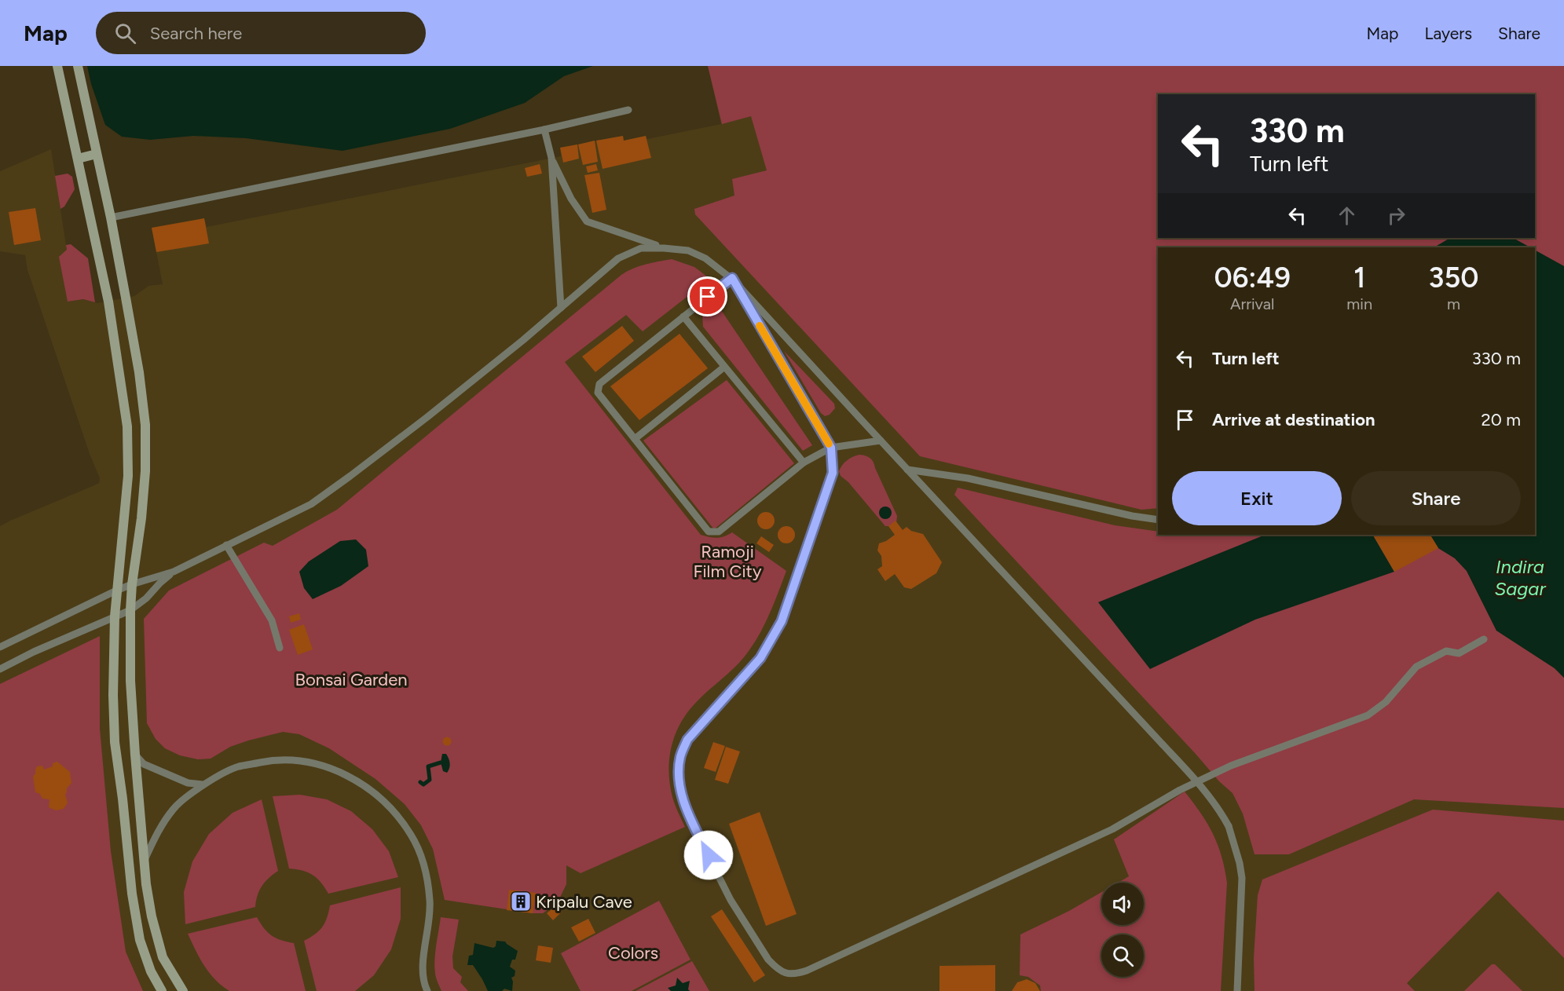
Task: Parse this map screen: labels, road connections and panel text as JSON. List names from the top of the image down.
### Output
{
  "water": ["Indira Sagar"],
  "parks": ["Ramoji Film City", "Bonsai Garden", "Colors"],
  "places": {
    "building": ["Kripalu Cave"]
  },
  "page": {
    "header": "Map",
    "search": "Search here",
    "nav": ["Map", "Layers", "Share"],
    "turn": ["330 m", "Turn left"],
    "eta": [
      "06:49",
      "Arrival",
      "1",
      "min",
      "350",
      "m"
    ],
    "list": [
      {
        "name": "Turn left",
        "value": "330 m"
      },
      {
        "name": "Arrive at destination",
        "value": "20 m"
      }
    ],
    "buttons": ["Exit", "Share"]
  }
}
